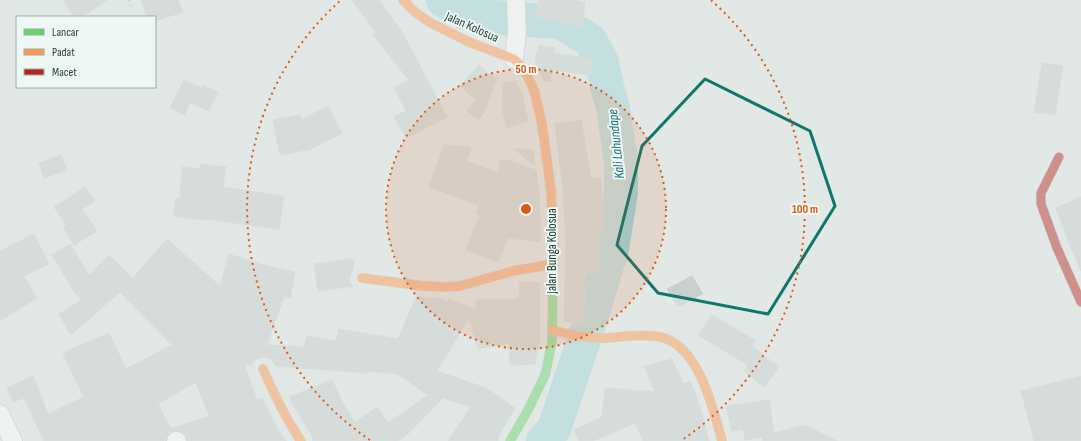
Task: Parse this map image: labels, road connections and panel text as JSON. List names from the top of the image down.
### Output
{
  "streets": {
    "street": ["Jalan Kolosua", "Jalan Bunga Kolosua"]
  },
  "crossings": [
    ["Jalan Kolosua", "Jalan Bunga Kolosua"]
  ],
  "water": ["Kali Lahundape"],
  "legend": ["Lancar", "Padat", "Macet"],
  "rings": ["50 m", "100 m"]
}
